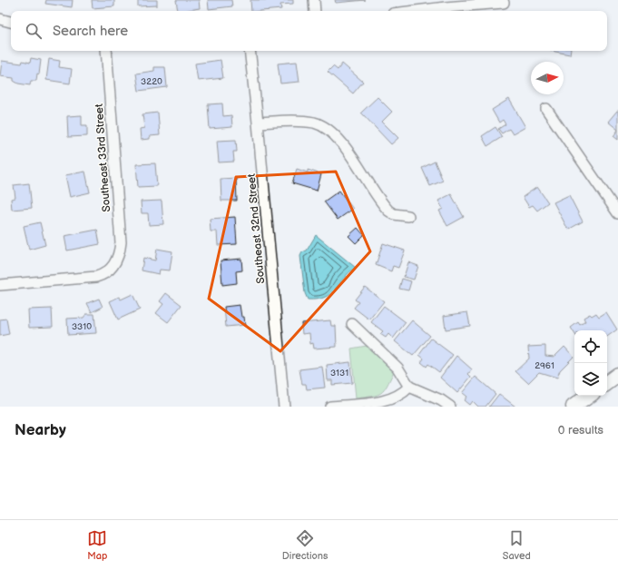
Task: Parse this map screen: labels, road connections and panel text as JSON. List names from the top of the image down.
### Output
{
  "streets": {
    "street": ["Southeast 33rd Street", "Southeast 32nd Street"]
  },
  "house_numbers": [
    "3220",
    "3310",
    "2961",
    "3131"
  ],
  "north": "right",
  "page": {
    "search": "Search here",
    "heading": ["Nearby", "0 results"],
    "nav": ["Map", "Directions", "Saved"]
  }
}
